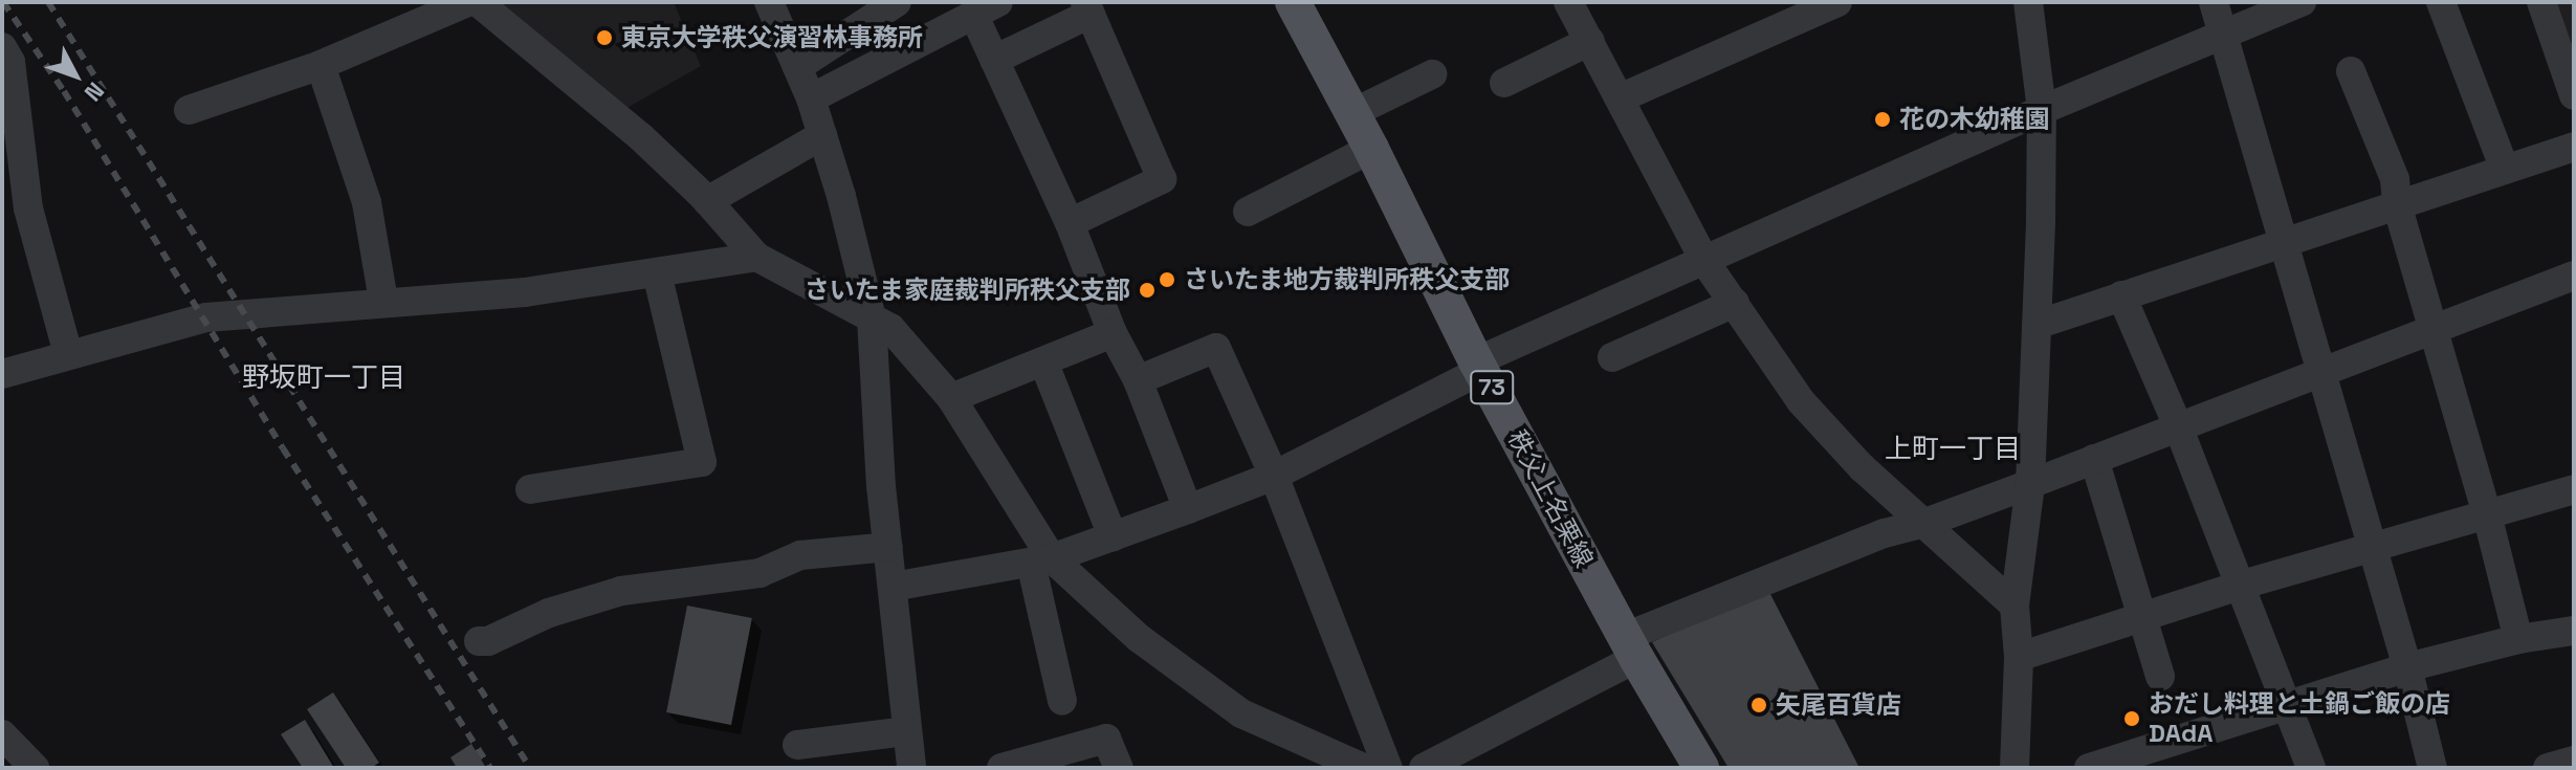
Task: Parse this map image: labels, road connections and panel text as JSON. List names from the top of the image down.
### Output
{
  "streets": {
    "main road": ["73", "秩父上名栗線"]
  },
  "districts": ["野坂町一丁目", "上町一丁目"],
  "places": [
    "東京大学秩父演習林事務所",
    "花の木幼稚園",
    "さいたま地方裁判所秩父支部",
    "さいたま家庭裁判所秩父支部",
    "矢尾百貨店",
    "おだし料理と土鍋ご飯の店 DAdA"
  ],
  "north": "bottom right"
}
